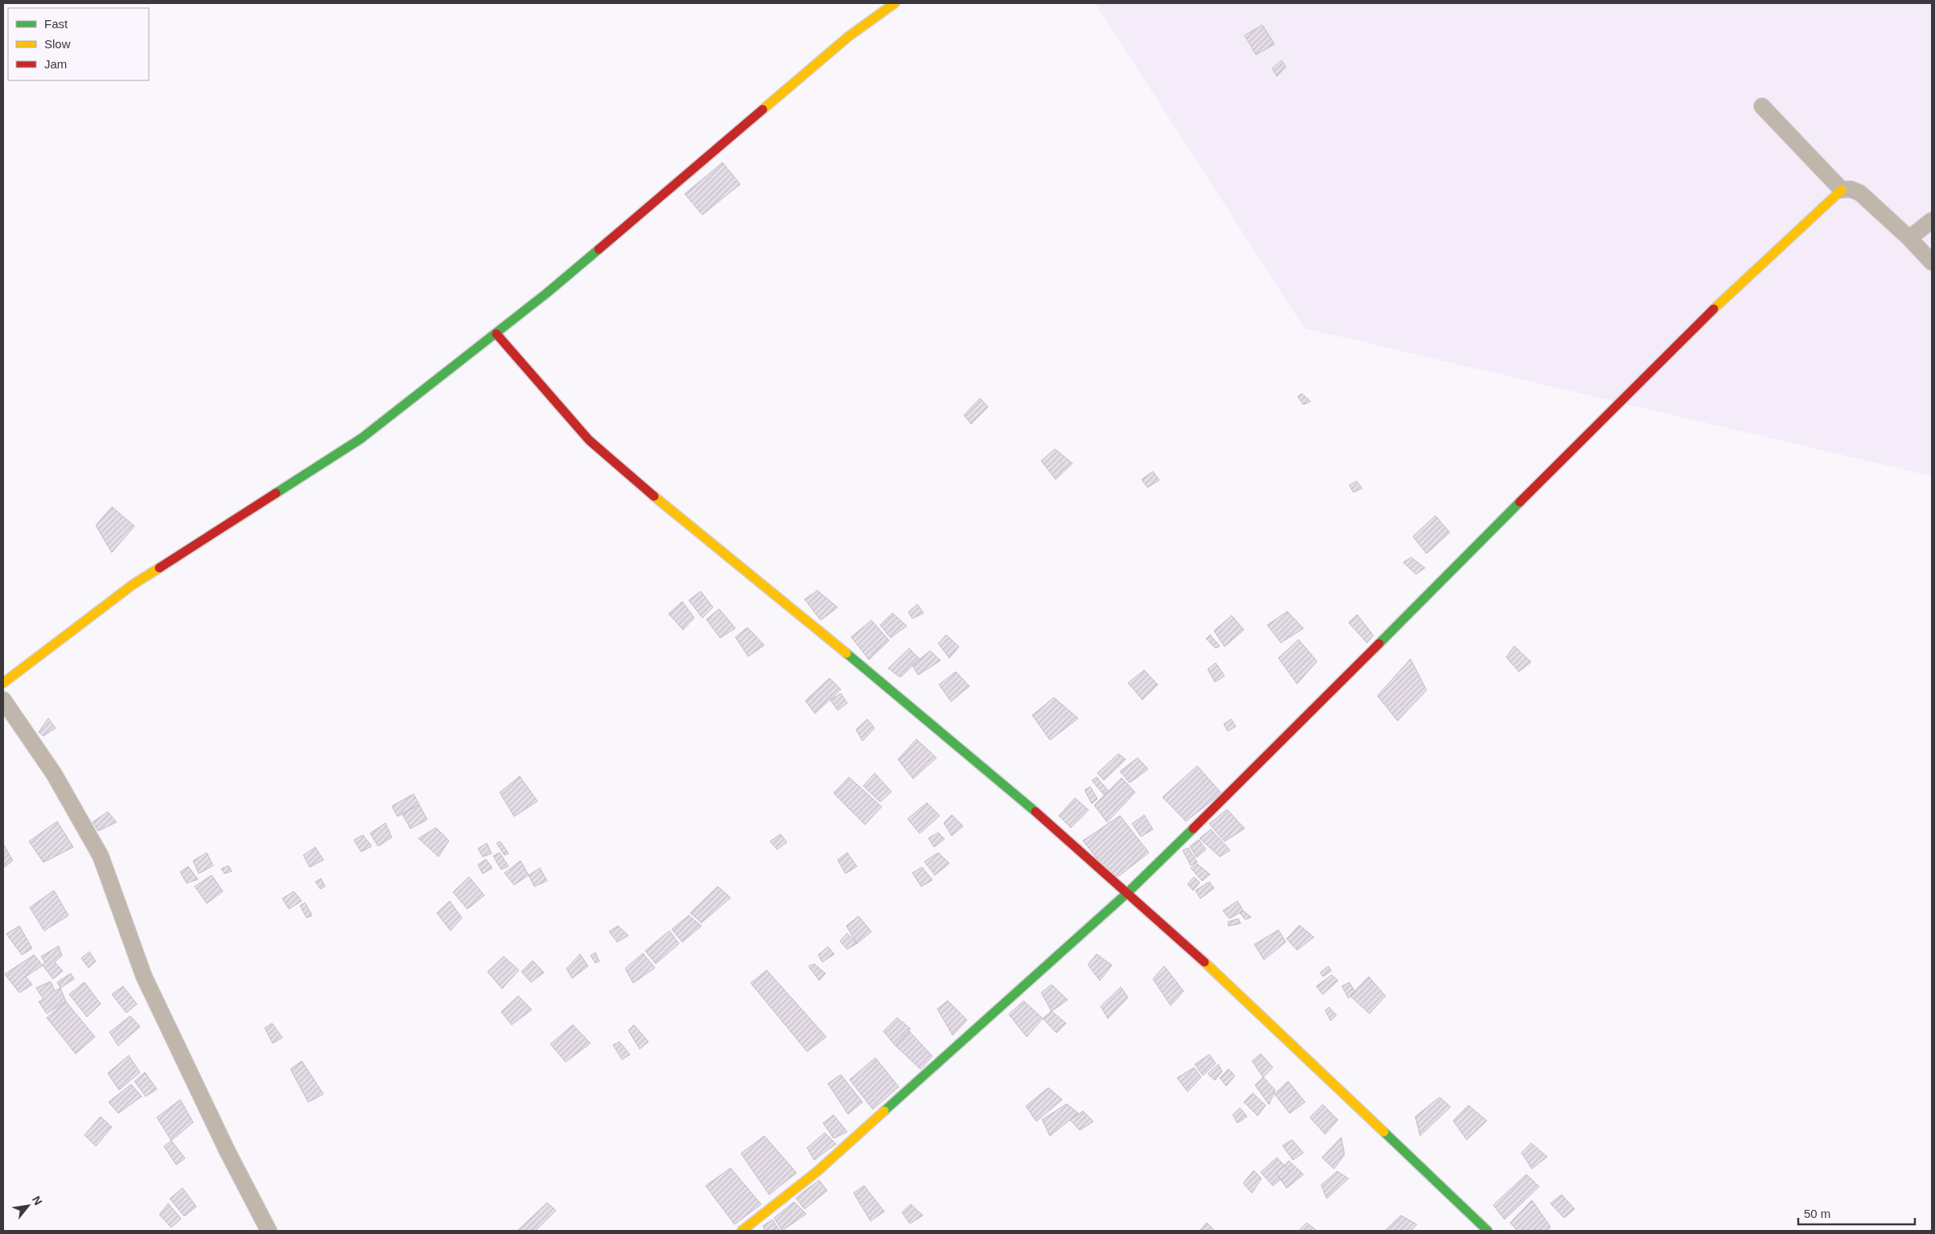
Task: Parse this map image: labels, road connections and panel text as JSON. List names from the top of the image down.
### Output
{
  "legend": ["Fast", "Slow", "Jam"],
  "scale_bar": "50 m",
  "north": "top right"
}
